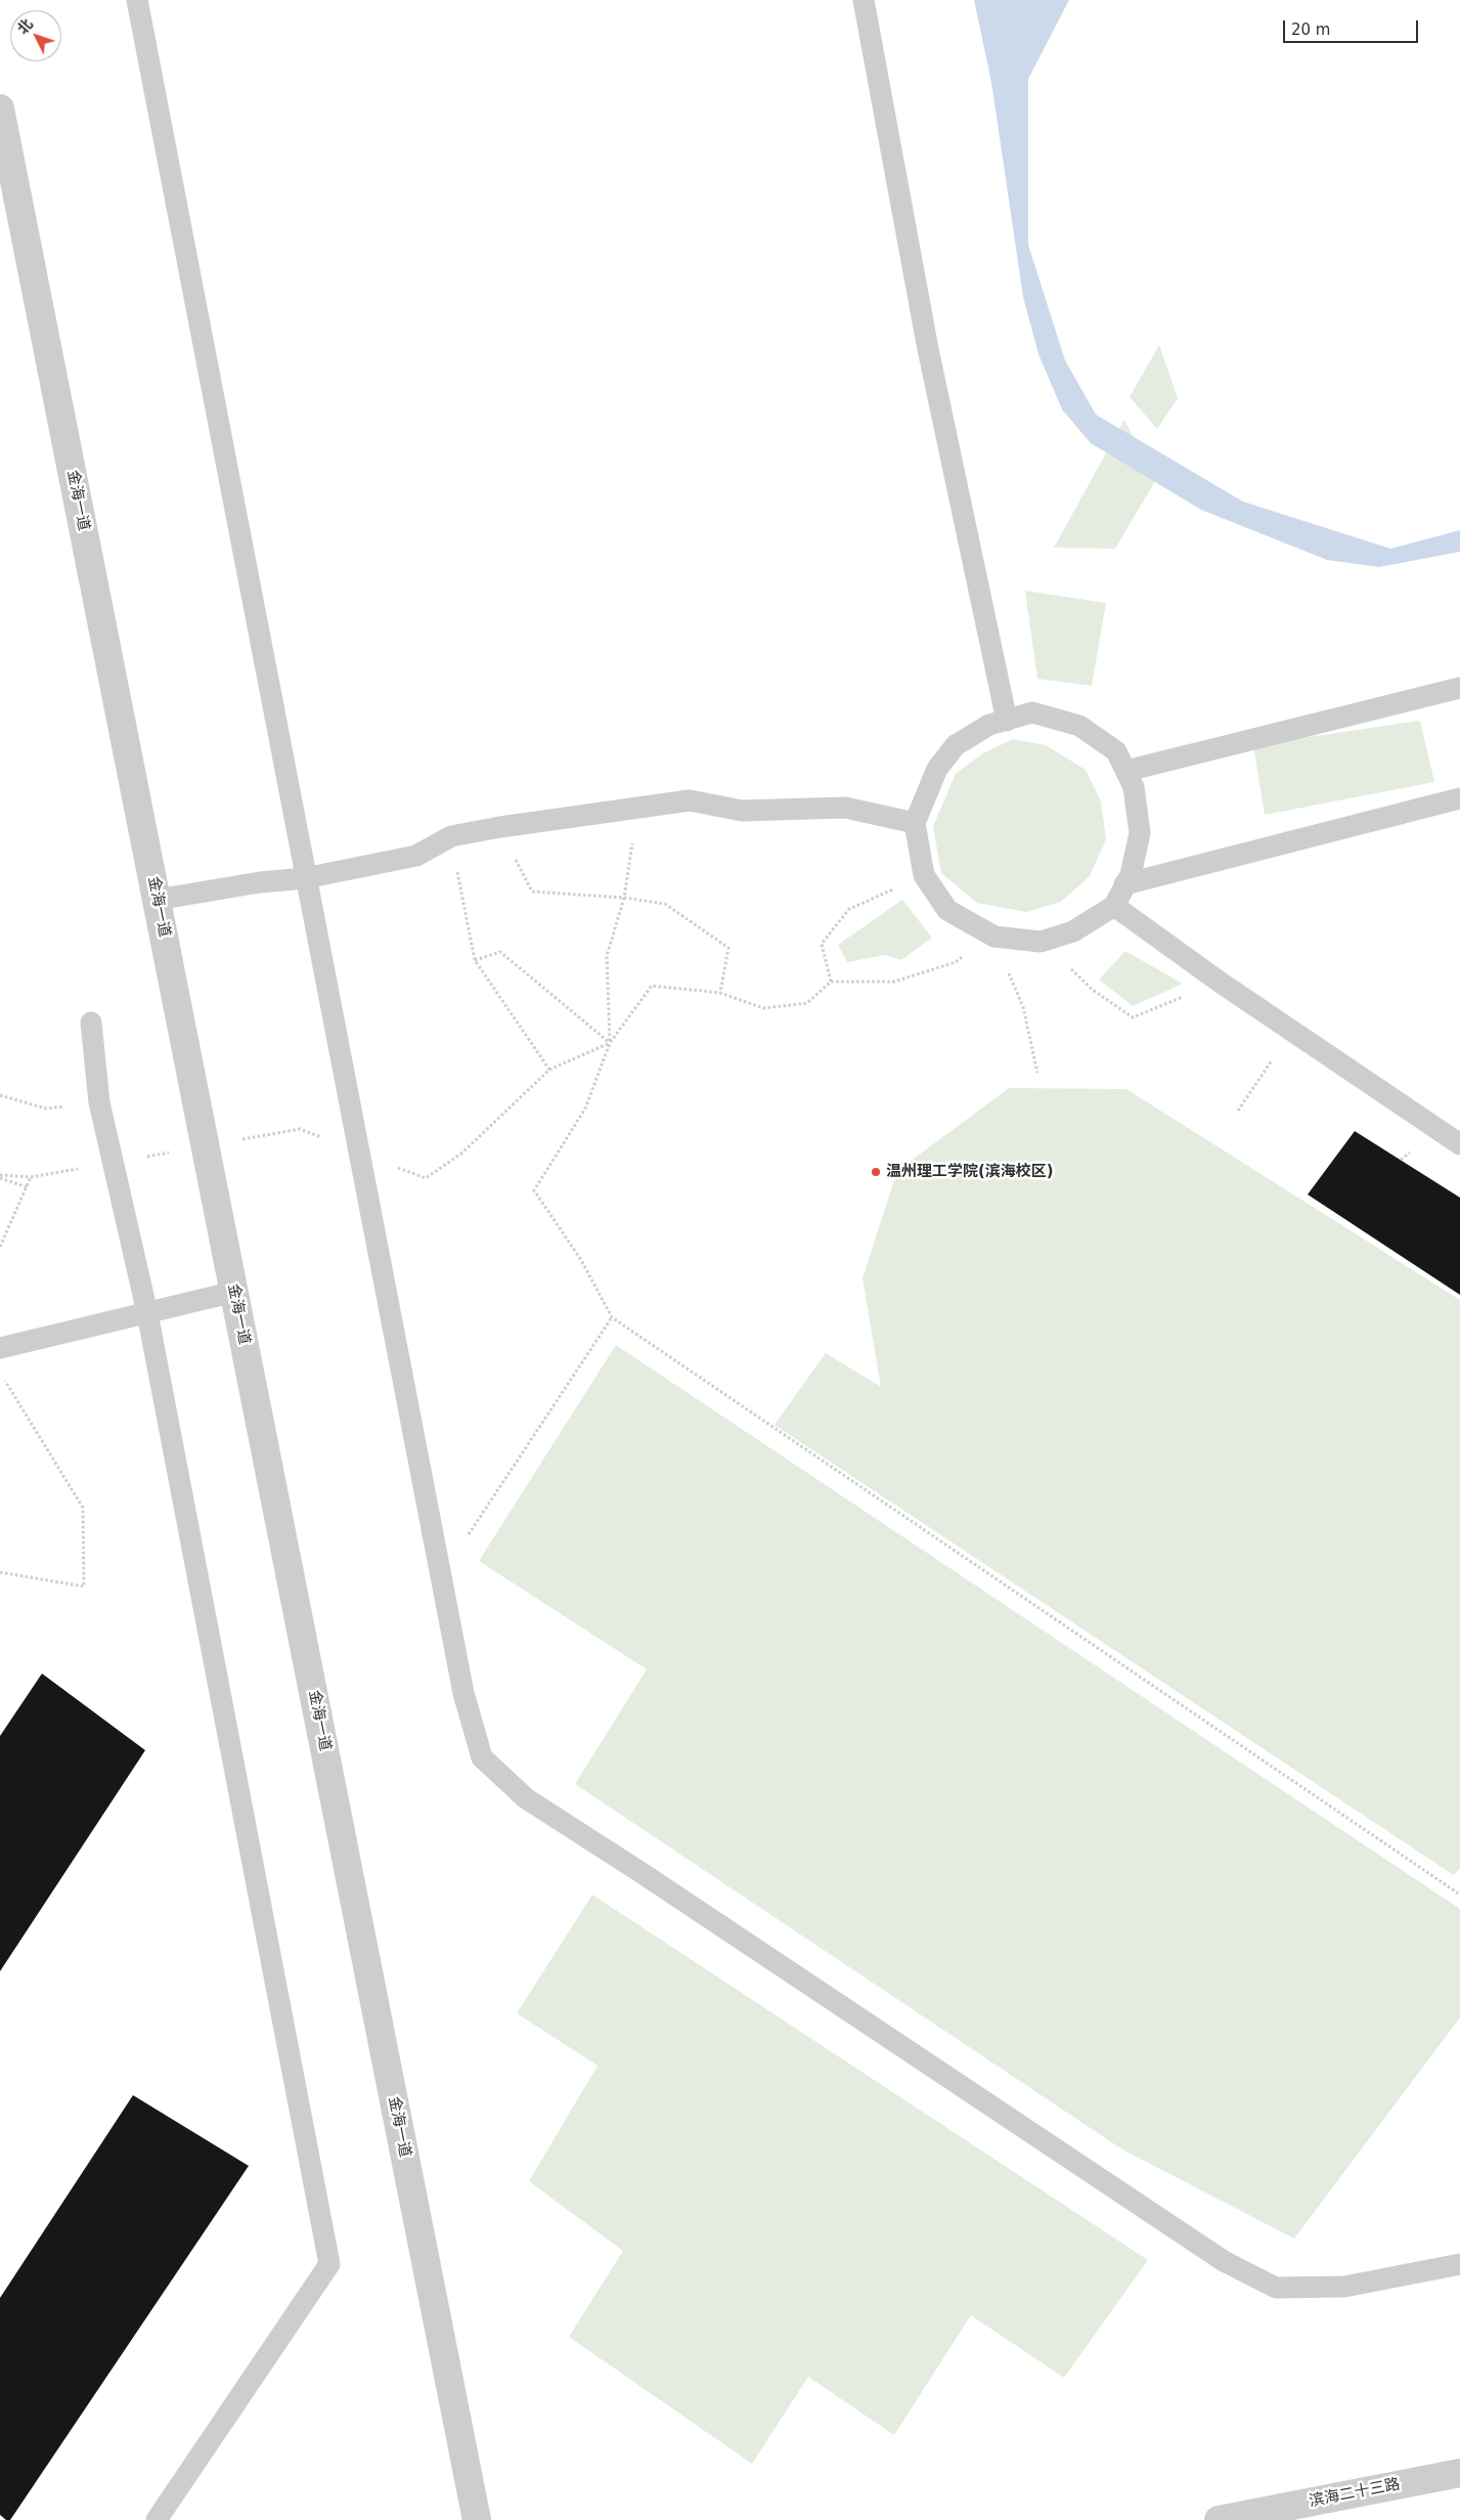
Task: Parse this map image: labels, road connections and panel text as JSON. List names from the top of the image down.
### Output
{
  "streets": {
    "street": ["金海一道", "滨海二十三路"]
  },
  "places": ["温州理工学院(滨海校区)"],
  "scale_bar": "20 m",
  "north": "top left"
}
